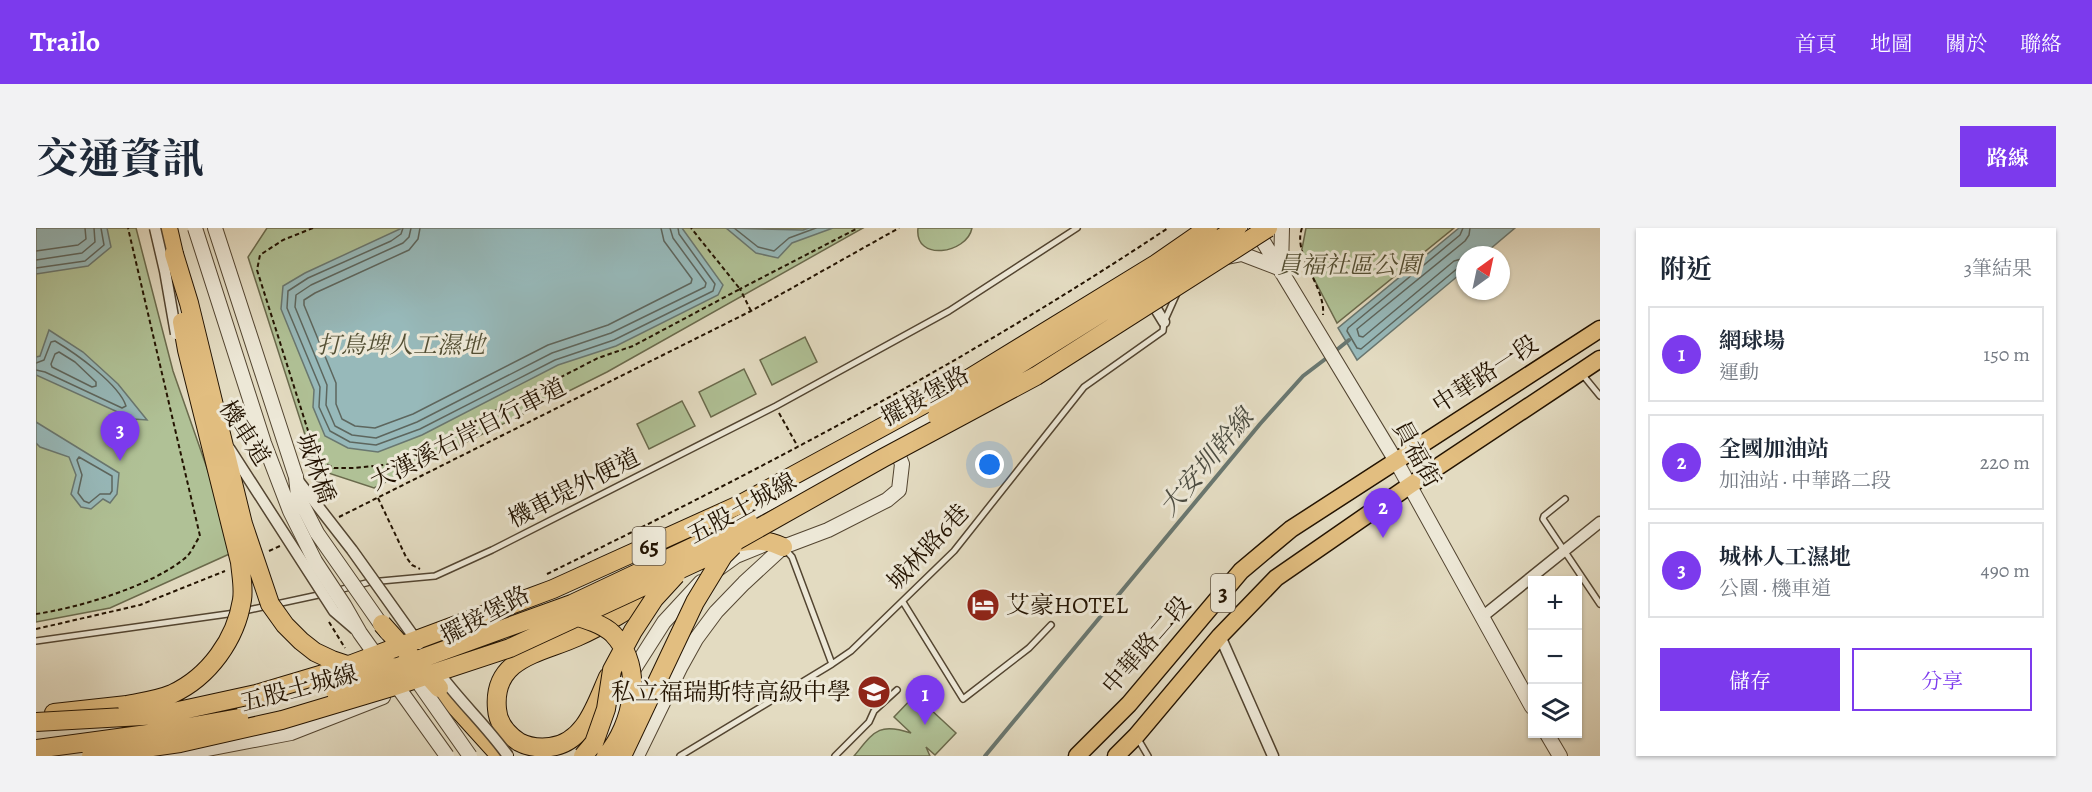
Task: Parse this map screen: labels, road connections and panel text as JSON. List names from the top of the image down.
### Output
{
  "streets": {
    "highway": ["五股土城線", "65"],
    "main road": ["中華路一段", "3", "中華路二段"],
    "street": [
      "擺接堡路",
      "機車道",
      "員福街",
      "城林橋"
    ],
    "lane": ["機車堤外便道", "城林路6巷"],
    "path": ["大漢溪右岸自行車道"]
  },
  "crossings": [
    ["中華路一段", "員福街"],
    ["中華路一段", "中華路二段"],
    ["擺接堡路", "城林路6巷"],
    ["機車道", "城林橋"],
    ["員福街", "3"],
    ["員福街", "中華路二段"],
    ["3", "中華路二段"]
  ],
  "water": ["大安圳幹線"],
  "parks": ["員福社區公園", "打鳥埤人工濕地"],
  "places": {
    "hotel": ["艾豪HOTEL"],
    "school or university": ["私立福瑞斯特高級中學"]
  },
  "north": "top right",
  "page": {
    "header": "Trailo",
    "nav": [
      "首頁",
      "地圖",
      "關於",
      "聯絡"
    ],
    "title": "交通資訊",
    "buttons": [
      "路線",
      ["儲存", "分享"]
    ],
    "heading": ["附近", "3筆結果"],
    "list": [
      {
        "mark": "1",
        "name": "網球場",
        "note": "運動",
        "value": "150 m"
      },
      {
        "mark": "2",
        "name": "全國加油站",
        "note": "加油站 · 中華路二段",
        "value": "220 m"
      },
      {
        "mark": "3",
        "name": "城林人工濕地",
        "note": "公園 · 機車道",
        "value": "490 m"
      }
    ],
    "pins": ["3", "2", "1"],
    "map_buttons": ["+", "−"]
  }
}
